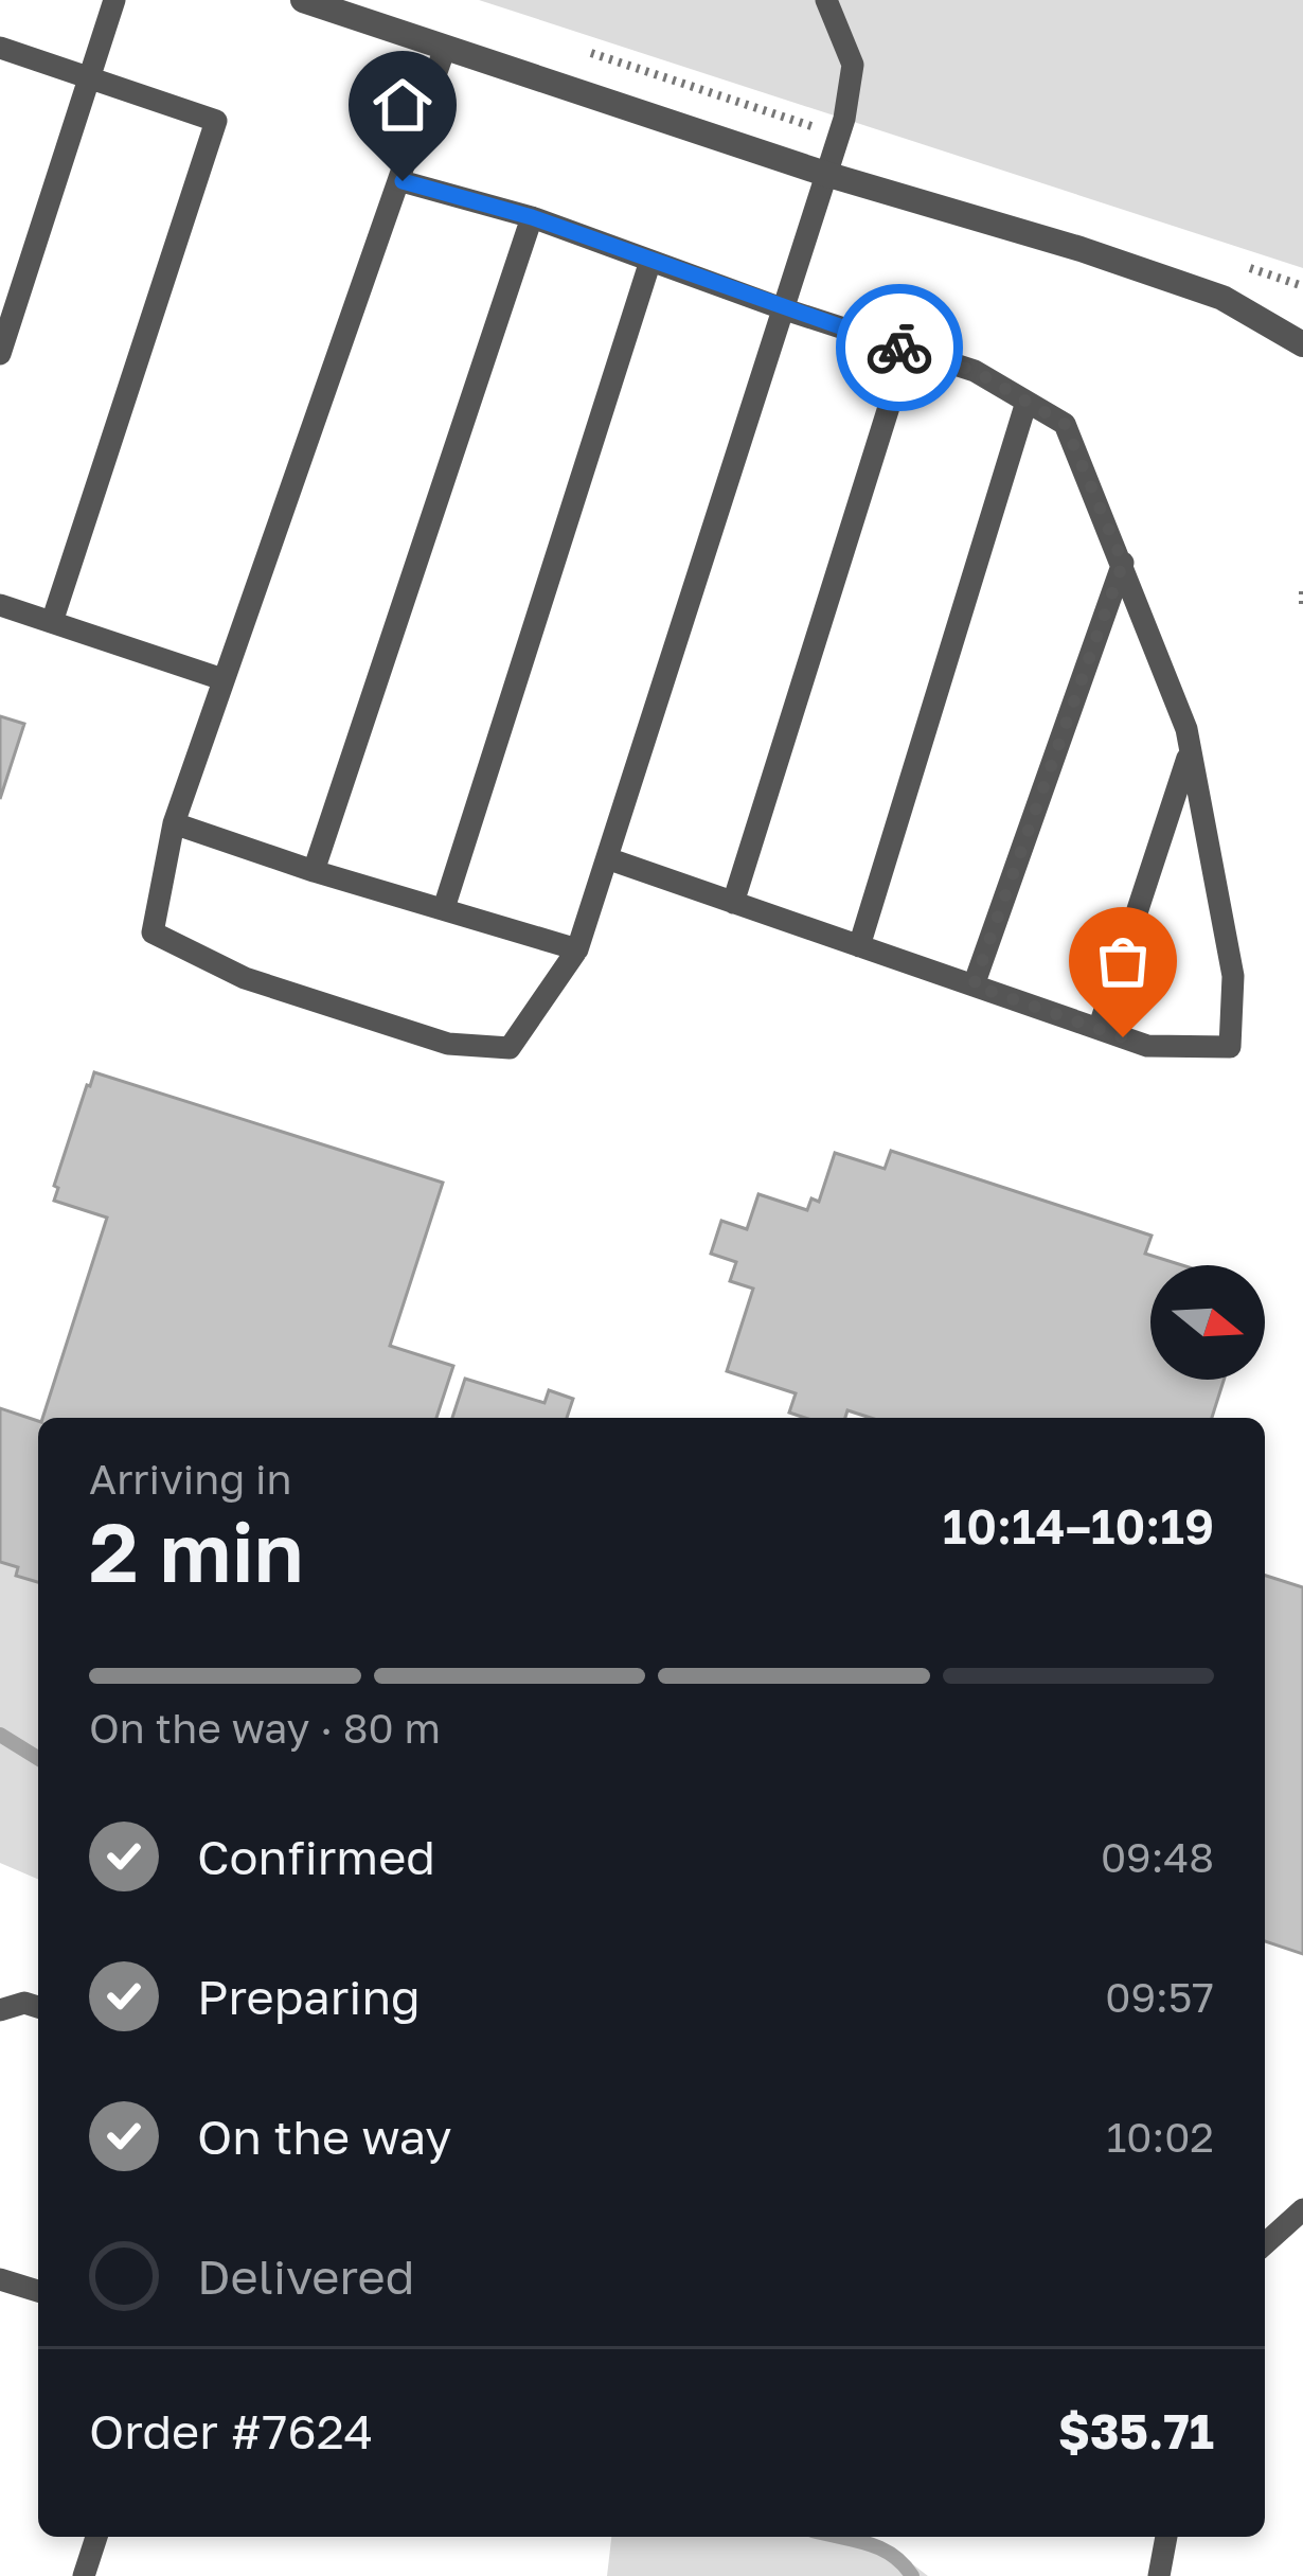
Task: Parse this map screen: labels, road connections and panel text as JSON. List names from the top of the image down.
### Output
{
  "north": "right",
  "page": {
    "heading": ["2 min", "Arriving in", "10:14–10:19"],
    "panel": ["Order #7624", "$35.71"],
    "bar": "On the way · 80 m",
    "list": [
      ["Confirmed", "09:48"],
      ["Preparing", "09:57"],
      ["On the way", "10:02"],
      "Delivered"
    ]
  }
}
